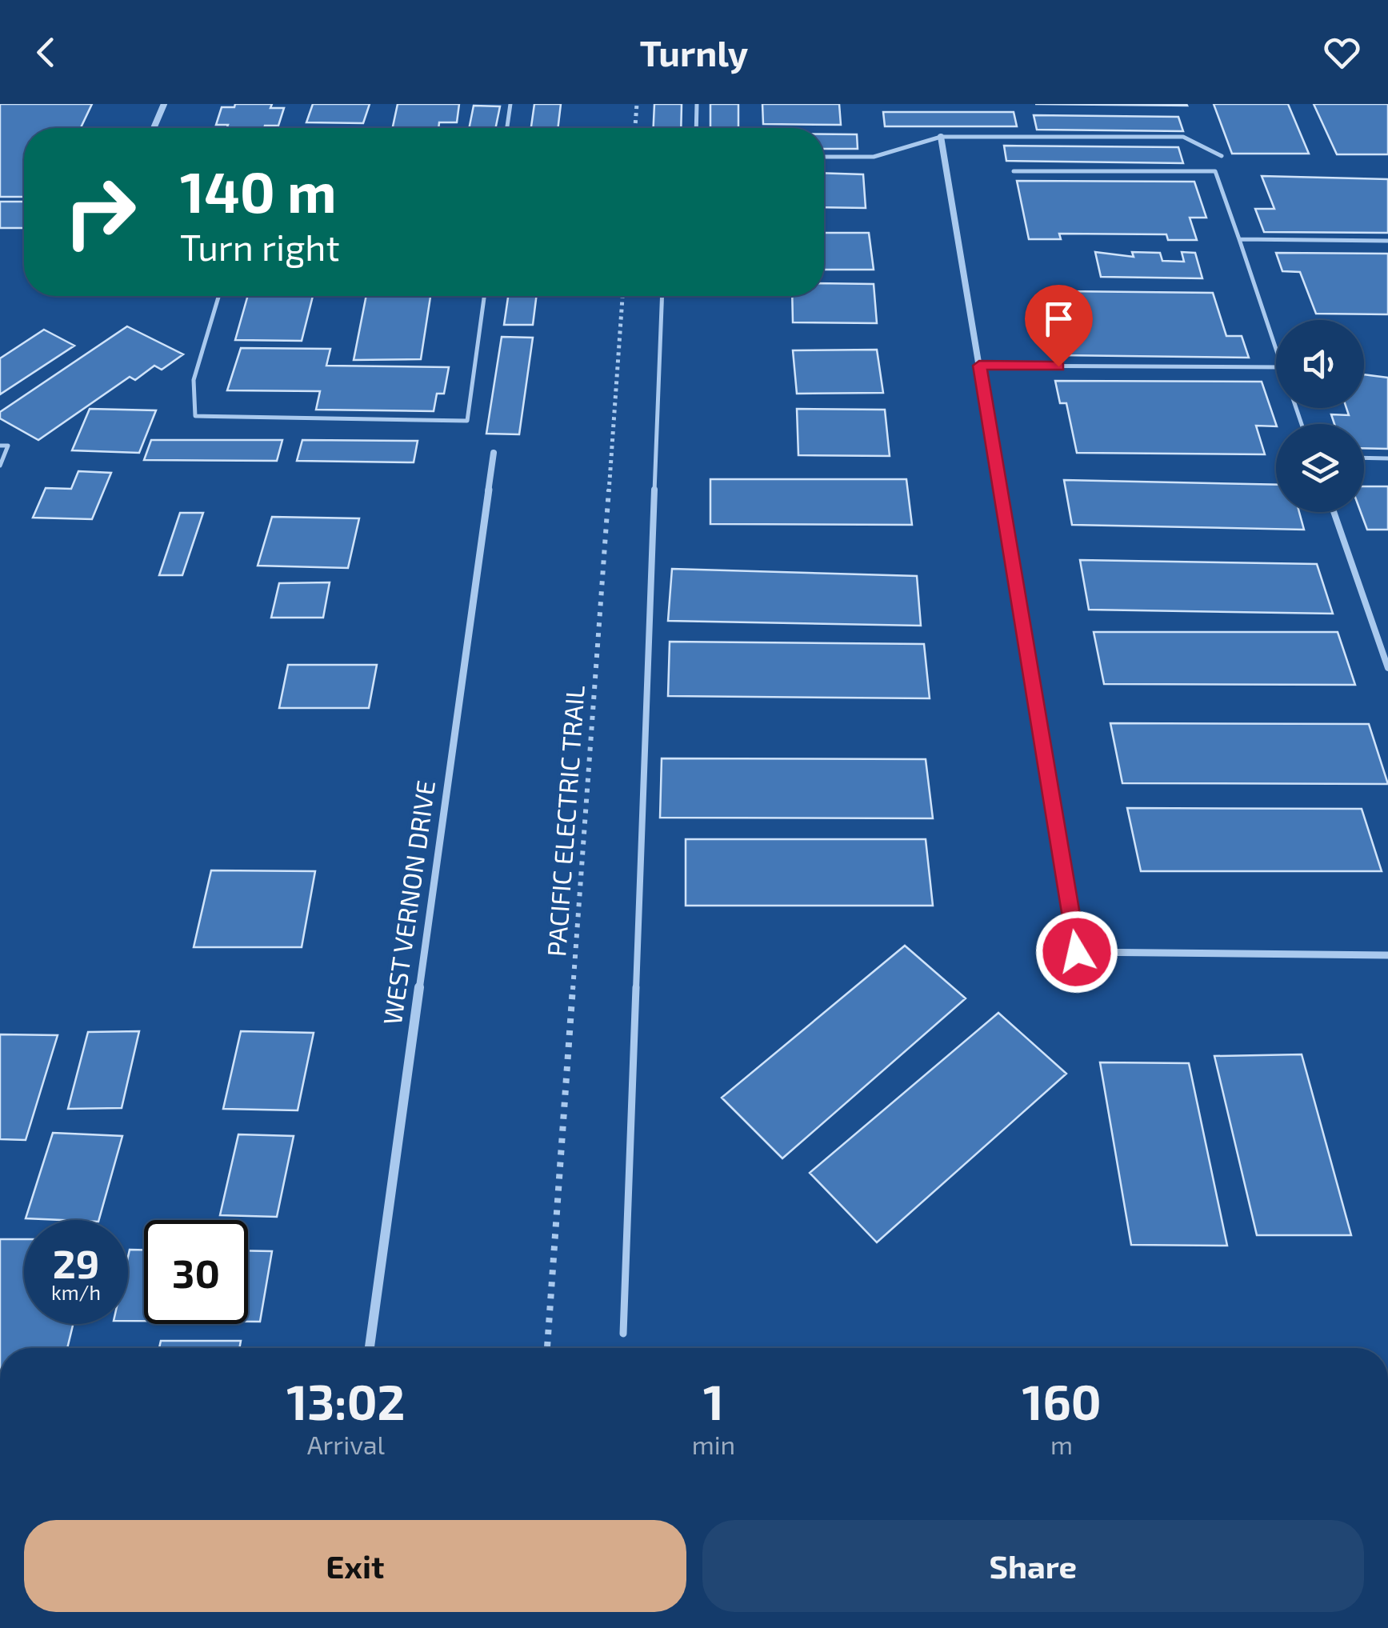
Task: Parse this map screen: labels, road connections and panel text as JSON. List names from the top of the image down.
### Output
{
  "streets": {
    "street": ["WEST VERNON DRIVE"],
    "path": ["PACIFIC ELECTRIC TRAIL"]
  },
  "page": {
    "header": "Turnly",
    "turn": ["140 m", "Turn right"],
    "speed": "29 km/h",
    "limit": "30",
    "eta": [
      "13:02",
      "Arrival",
      "1",
      "min",
      "160",
      "m"
    ],
    "buttons": ["Exit", "Share"]
  }
}
